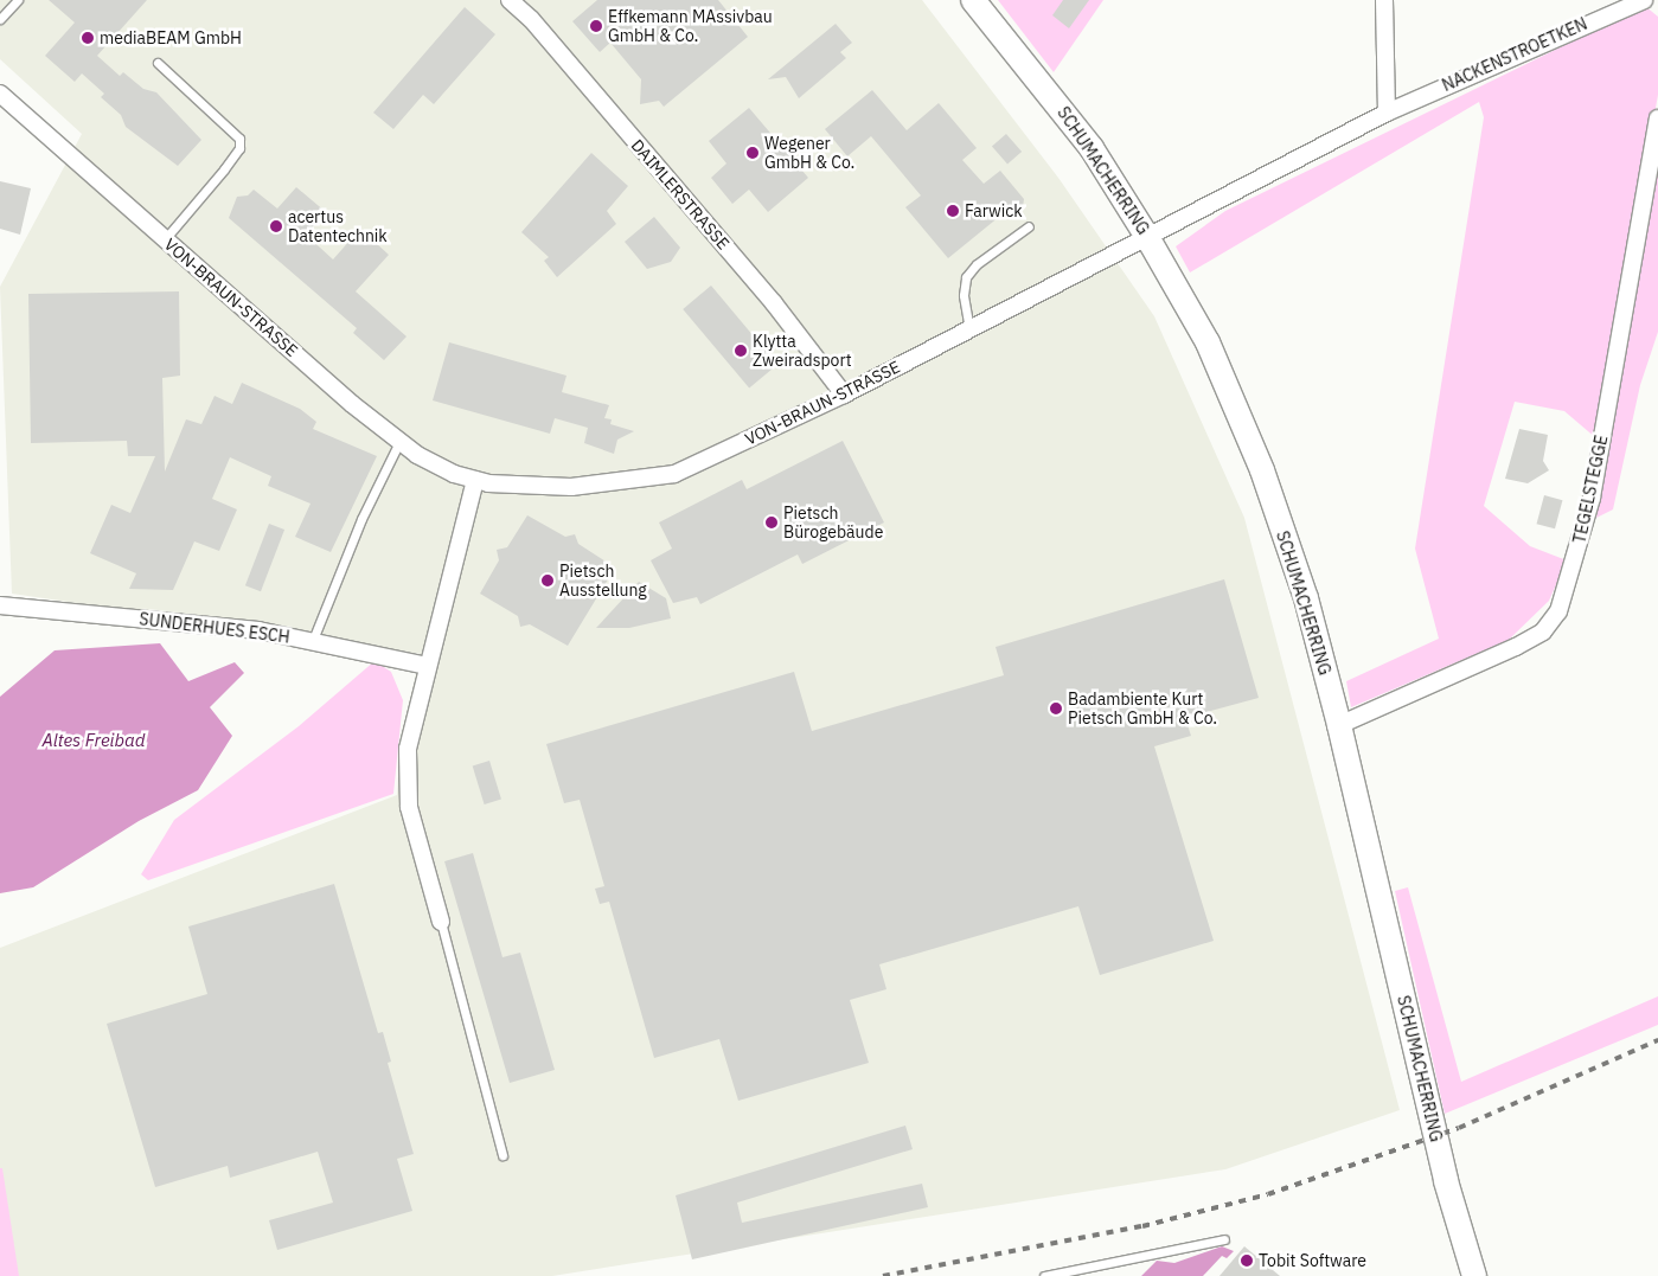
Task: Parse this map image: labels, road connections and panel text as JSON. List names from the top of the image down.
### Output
{
  "streets": {
    "main road": ["SCHUMACHERRING"],
    "street": [
      "NACKENSTROETKEN",
      "DAIMLERSTRASSE",
      "VON-BRAUN-STRASSE",
      "TEGELSTEGGE",
      "SUNDERHUES ESCH"
    ]
  },
  "crossings": [
    ["NACKENSTROETKEN", "SCHUMACHERRING"],
    ["NACKENSTROETKEN", "VON-BRAUN-STRASSE"],
    ["SCHUMACHERRING", "VON-BRAUN-STRASSE"],
    ["SCHUMACHERRING", "TEGELSTEGGE"],
    ["DAIMLERSTRASSE", "VON-BRAUN-STRASSE"]
  ],
  "water": ["Altes Freibad"],
  "places": [
    "Effkemann MAssivbau GmbH & Co.",
    "mediaBEAM GmbH",
    "Wegener GmbH & Co.",
    "Farwick",
    "acertus Datentechnik",
    "Klytta Zweiradsport",
    "Pietsch Bürogebäude",
    "Pietsch Ausstellung",
    "Badambiente Kurt Pietsch GmbH & Co.",
    "Tobit Software"
  ]
}
